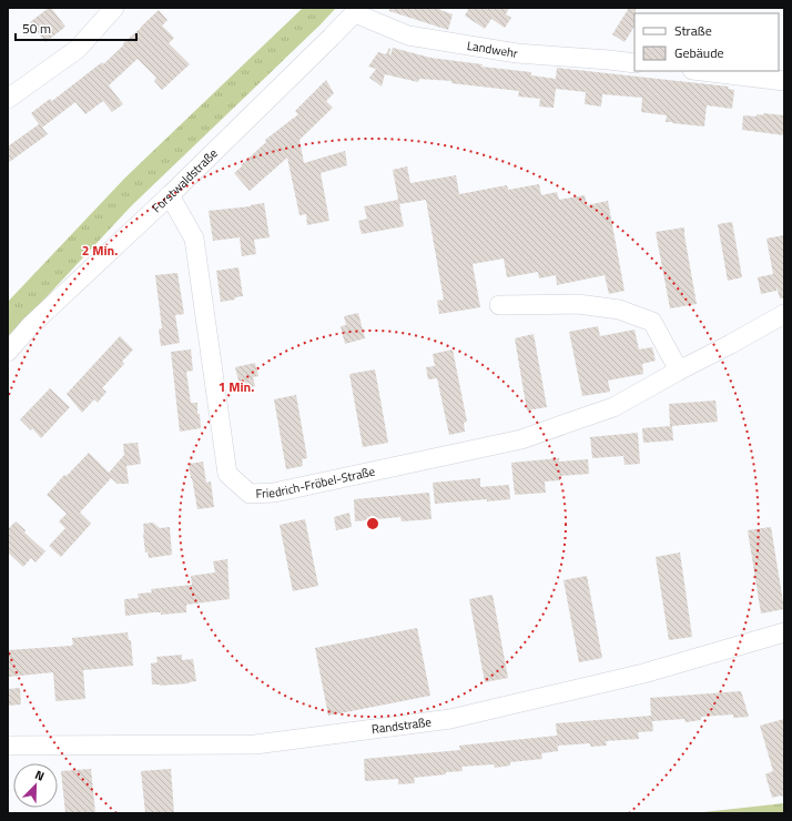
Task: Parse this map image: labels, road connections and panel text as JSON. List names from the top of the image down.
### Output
{
  "streets": {
    "street": [
      "Landwehr",
      "Forstwaldstraße",
      "Friedrich-Fröbel-Straße",
      "Randstraße"
    ]
  },
  "crossings": [
    ["Landwehr", "Forstwaldstraße"],
    ["Forstwaldstraße", "Friedrich-Fröbel-Straße"]
  ],
  "legend": ["Straße", "Gebäude"],
  "scale_bar": "50 m",
  "north": "top right",
  "rings": ["2 Min.", "1 Min."]
}
